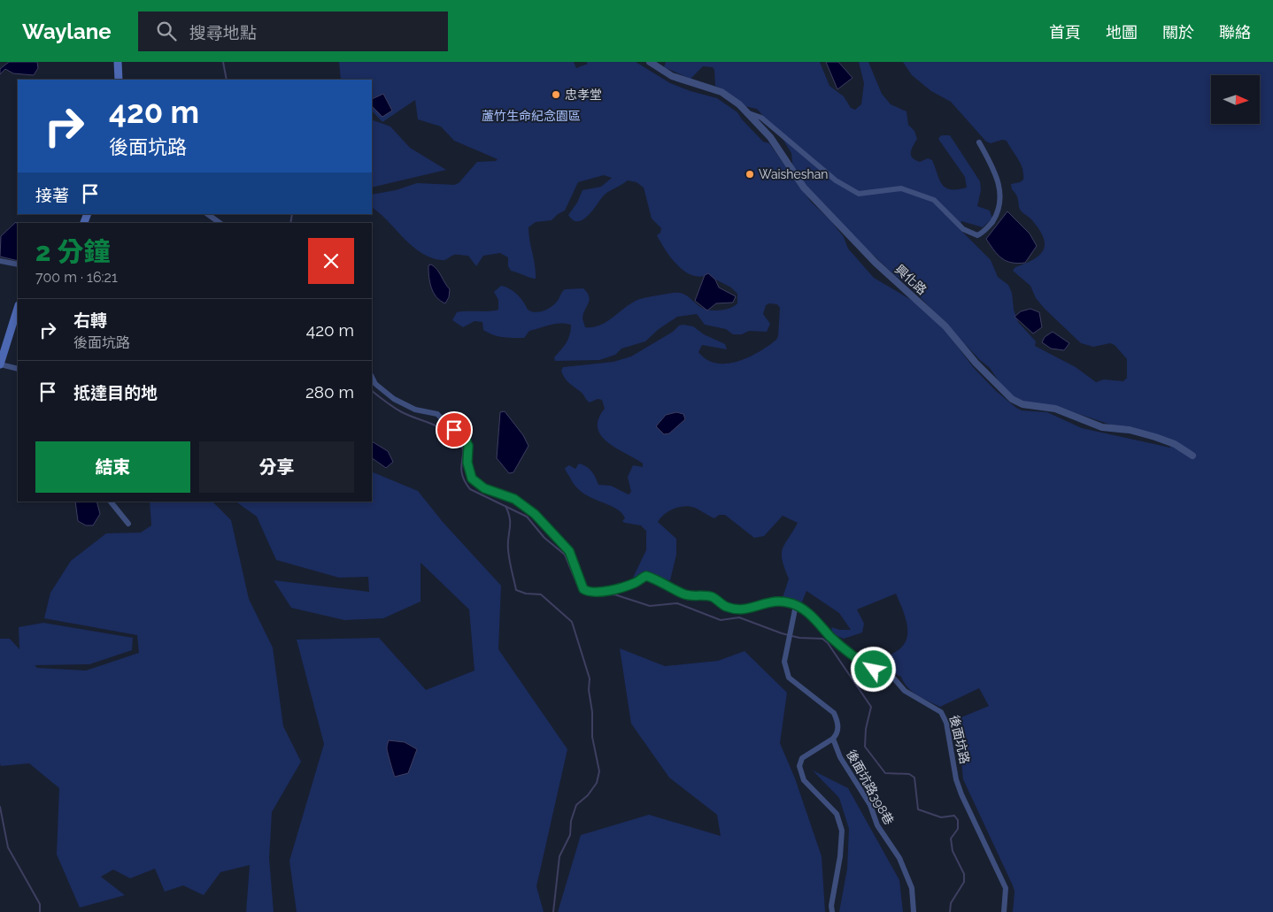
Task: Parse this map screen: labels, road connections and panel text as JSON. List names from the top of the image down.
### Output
{
  "streets": {
    "street": ["興化路", "後面坑路", "後面坑路398巷"]
  },
  "parks": ["蘆竹生命紀念園區"],
  "places": ["忠孝堂", "Waisheshan"],
  "north": "right",
  "page": {
    "header": "Waylane",
    "search": "搜尋地點",
    "nav": [
      "首頁",
      "地圖",
      "關於",
      "聯絡"
    ],
    "turn": ["420 m", "後面坑路"],
    "then": "接著",
    "heading": ["2 分鐘", "700 m · 16:21"],
    "list": [
      {
        "name": "右轉",
        "note": "後面坑路",
        "value": "420 m"
      },
      {
        "name": "抵達目的地",
        "value": "280 m"
      }
    ],
    "buttons": ["結束", "分享"]
  }
}
